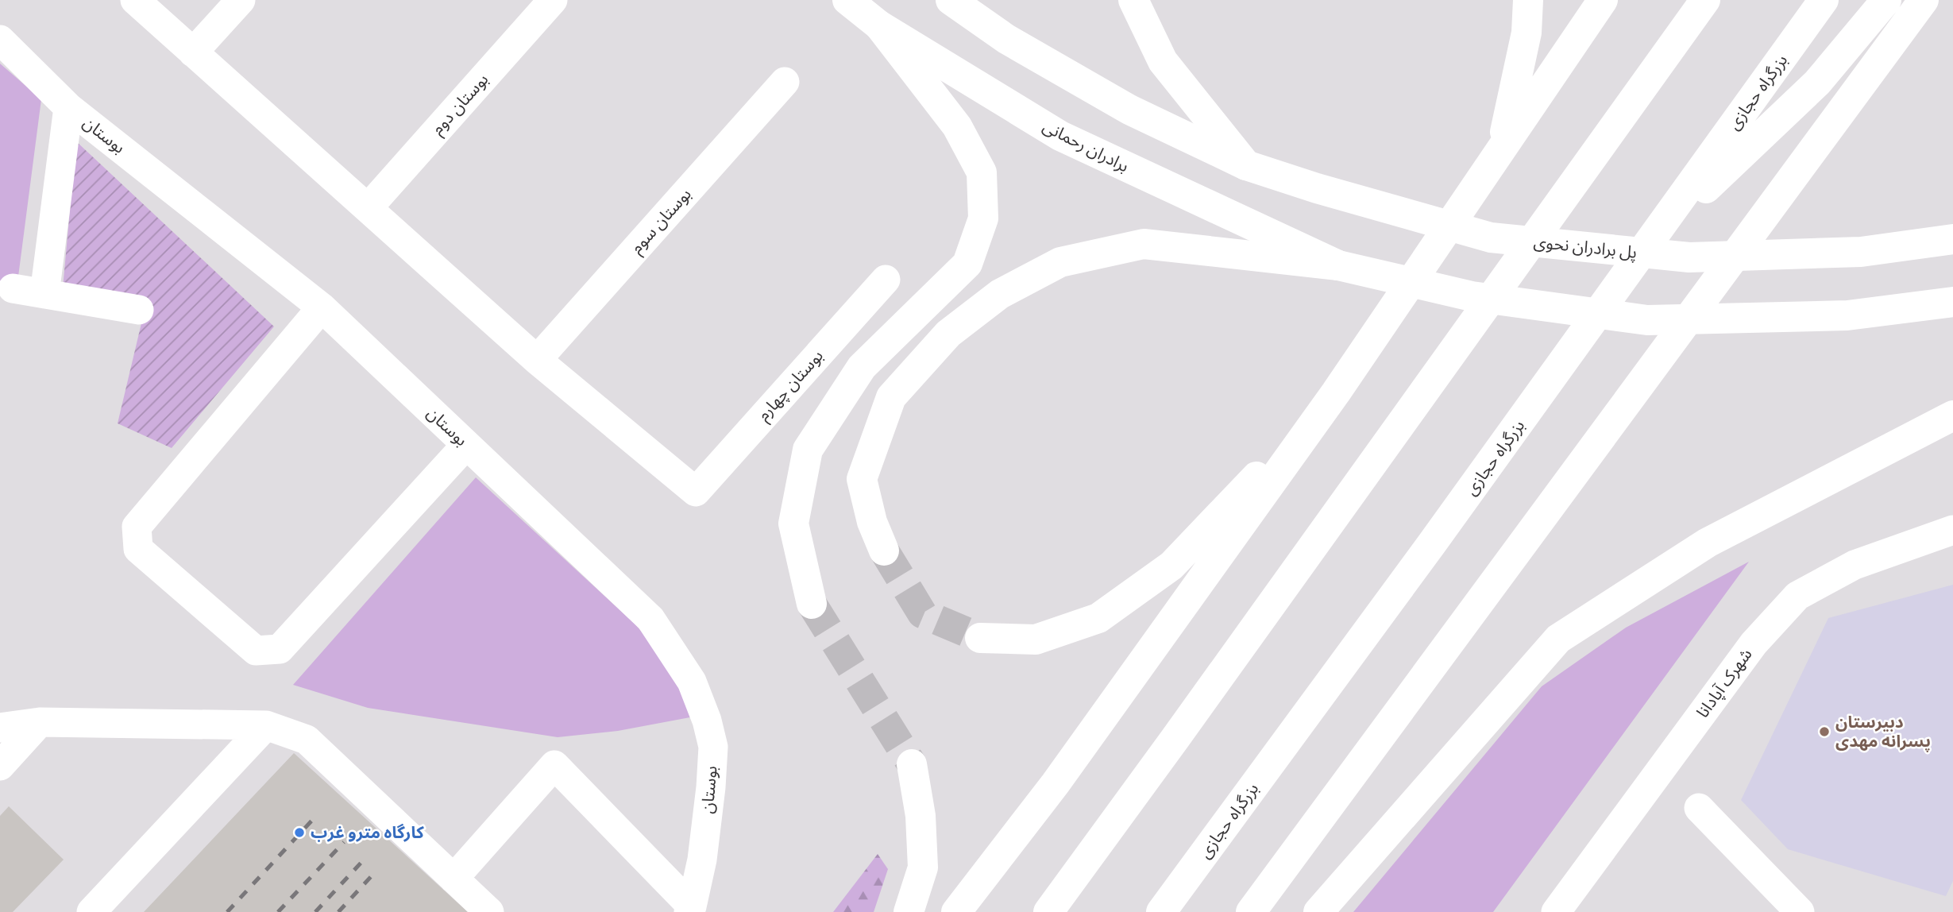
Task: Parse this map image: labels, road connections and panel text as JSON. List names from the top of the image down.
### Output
{
  "streets": {
    "main road": ["بزرگراه حجازی", "برادران رحمانی", "پل برادران نحوی"],
    "street": [
      "بوستان دوم",
      "بوستان",
      "بوستان سوم",
      "بوستان چهارم",
      "شهرک آپادانا"
    ]
  },
  "crossings": [
    ["بوستان سوم", "بوستان چهارم"]
  ],
  "places": ["دبیرستان پسرانه مهدی", "کارگاه مترو غرب"]
}
